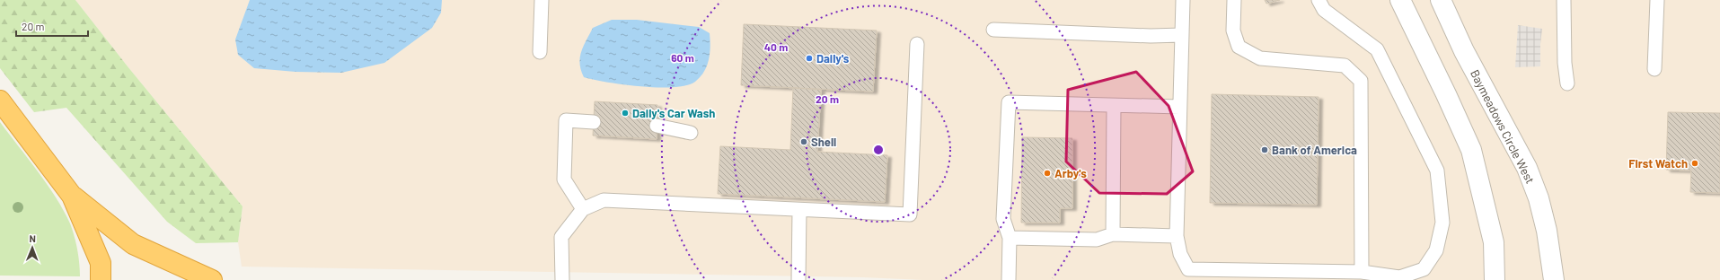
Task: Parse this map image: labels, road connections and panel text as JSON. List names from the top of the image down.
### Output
{
  "streets": {
    "street": ["Baymeadows Circle West"]
  },
  "places": [
    "Daily's",
    "Daily's Car Wash",
    "Shell",
    "Bank of America",
    "First Watch",
    "Arby's"
  ],
  "scale_bar": "20 m",
  "north": "top",
  "rings": ["40 m", "60 m", "20 m"]
}
